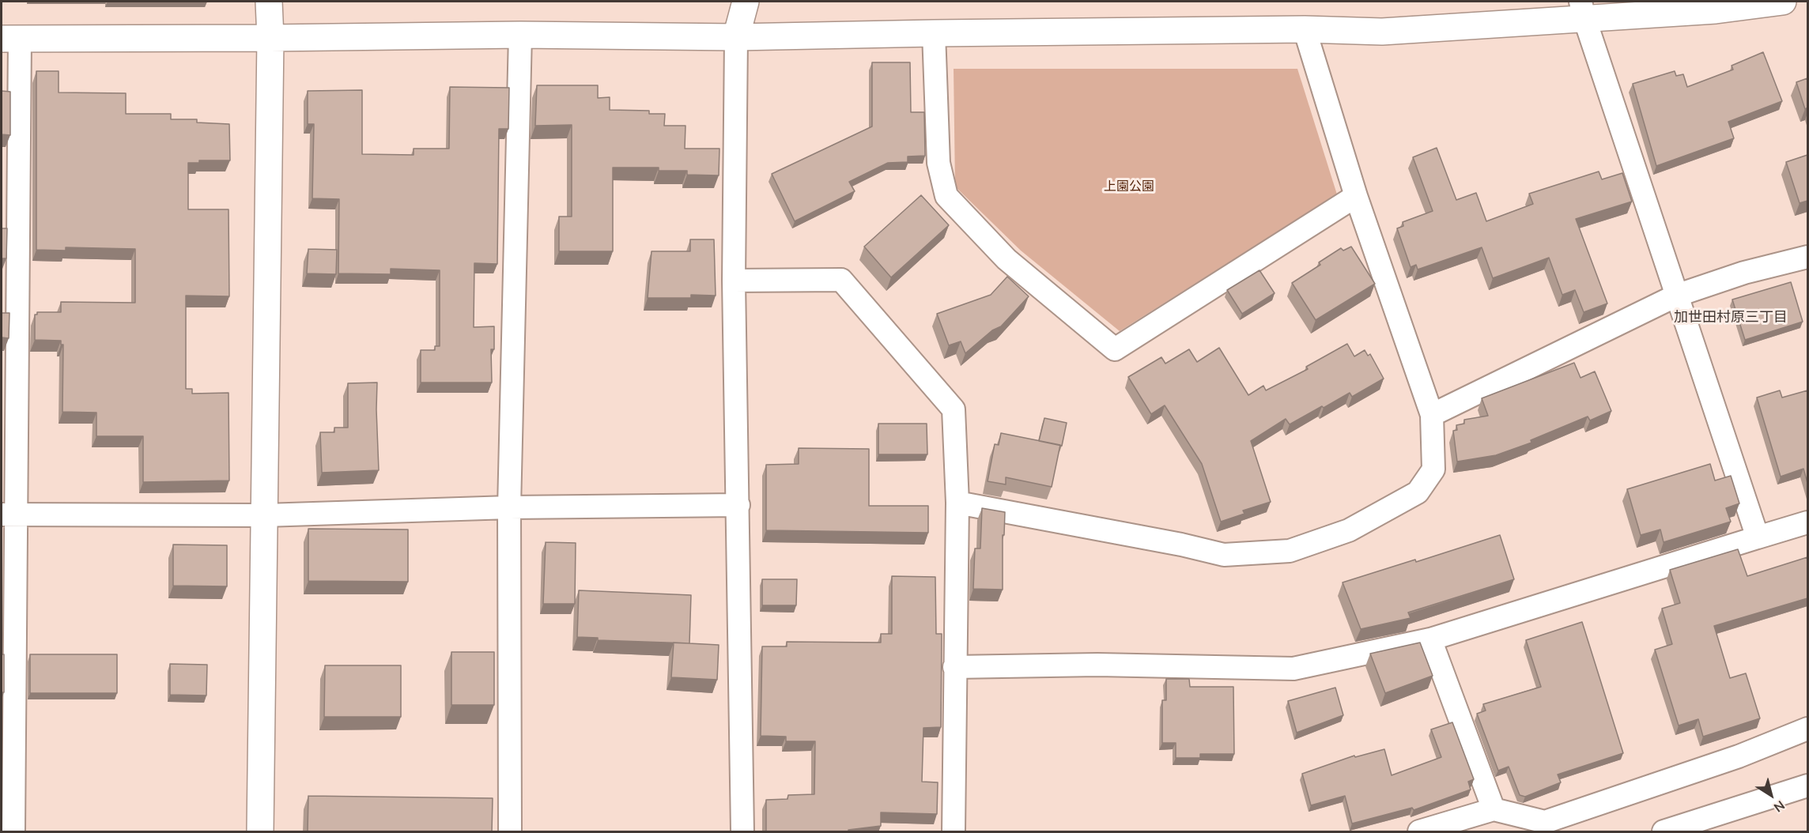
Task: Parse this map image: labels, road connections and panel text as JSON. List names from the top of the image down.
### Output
{
  "districts": ["加世田村原三丁目"],
  "parks": ["上園公園"],
  "north": "bottom right"
}
